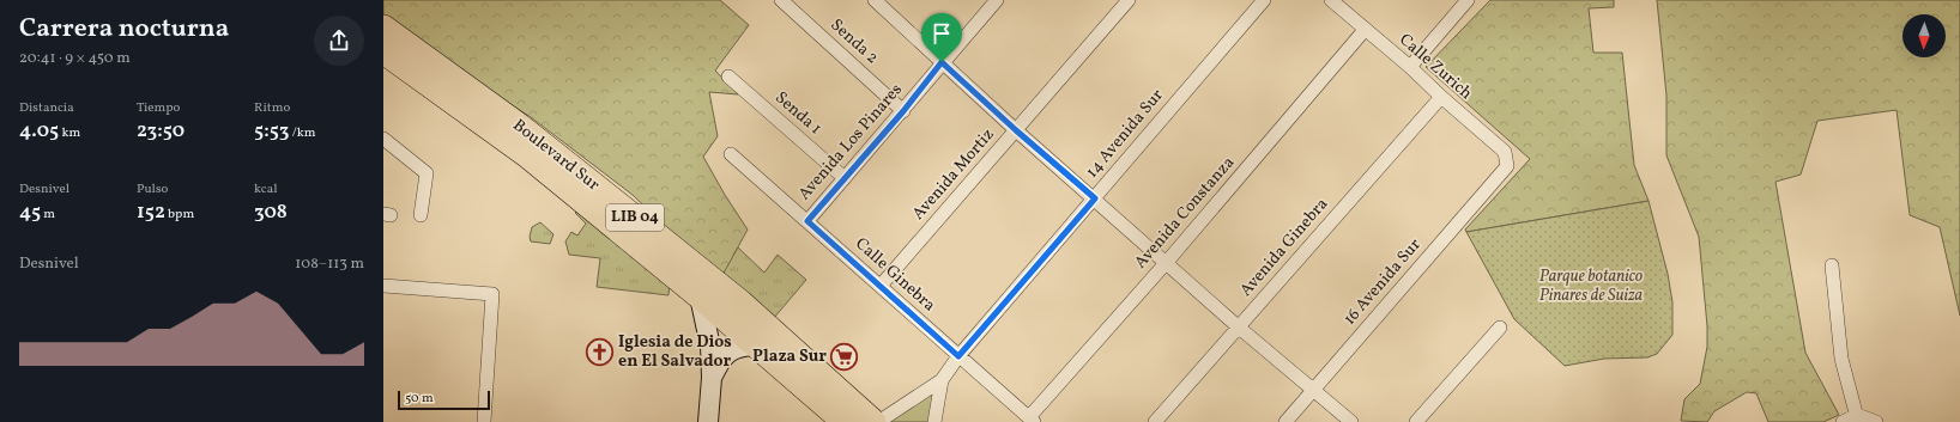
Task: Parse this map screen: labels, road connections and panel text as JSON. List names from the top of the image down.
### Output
{
  "streets": {
    "highway": ["Boulevard Sur", "LIB 04"],
    "street": [
      "Senda 2",
      "Calle Zurich",
      "Senda 1",
      "14 Avenida Sur",
      "Avenida Los Pinares",
      "Avenida Mortiz",
      "Avenida Constanza",
      "Avenida Ginebra",
      "Calle Ginebra",
      "16 Avenida Sur"
    ]
  },
  "crossings": [
    ["Senda 2", "Avenida Los Pinares"],
    ["Calle Zurich", "Avenida Constanza"],
    ["Calle Zurich", "Avenida Ginebra"],
    ["Calle Zurich", "16 Avenida Sur"],
    ["Senda 1", "Avenida Los Pinares"],
    ["14 Avenida Sur", "Calle Ginebra"],
    ["Avenida Los Pinares", "Calle Ginebra"],
    ["Avenida Mortiz", "Calle Ginebra"],
    ["Avenida Constanza", "Calle Ginebra"]
  ],
  "parks": ["Parque botanico Pinares de Suiza"],
  "places": {
    "church": ["Iglesia de Dios en El Salvador"],
    "supermarket": ["Plaza Sur"]
  },
  "scale_bar": "50 m",
  "north": "bottom",
  "page": {
    "heading": ["Carrera nocturna", "20:41 · 9 × 450 m"],
    "stats": [
      ["Distancia", "4.05 km"],
      ["Tiempo", "23:50"],
      ["Ritmo", "5:53 /km"],
      ["Desnivel", "45 m"],
      ["Pulso", "152 bpm"],
      ["kcal", "308"]
    ],
    "chart": ["Desnivel", "108–113 m"],
    "scale": "50 m"
  }
}
